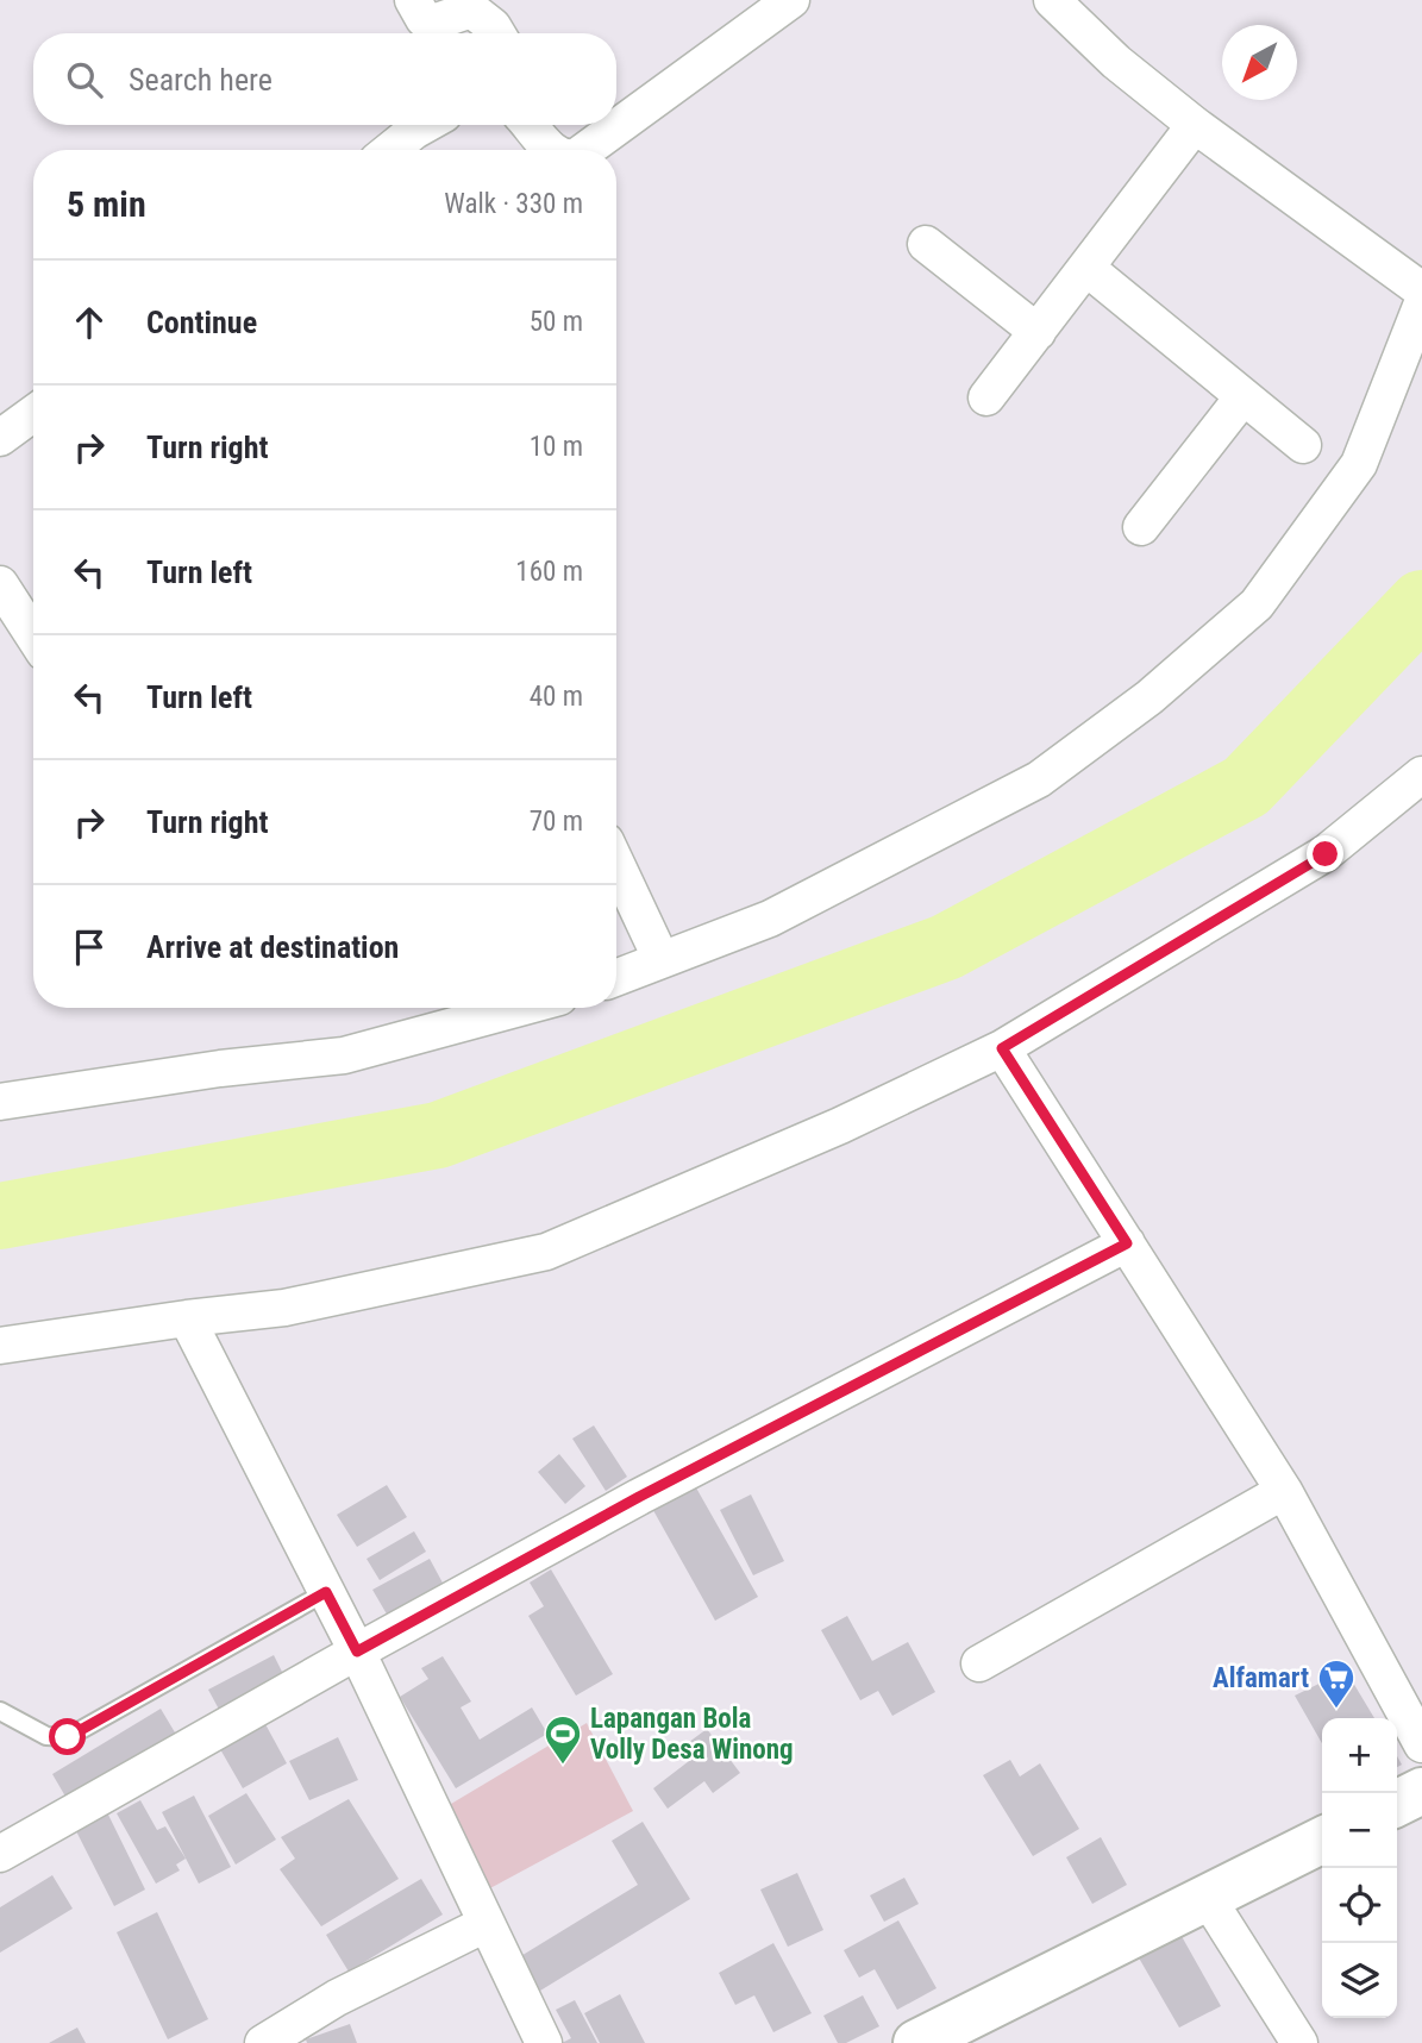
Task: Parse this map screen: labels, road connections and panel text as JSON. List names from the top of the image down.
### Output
{
  "places": {
    "supermarket": ["Alfamart"],
    "sports": ["Lapangan Bola Volly Desa Winong"]
  },
  "north": "bottom left",
  "page": {
    "search": "Search here",
    "heading": ["5 min", "Walk · 330 m"],
    "list": [
      ["Continue", "50 m"],
      ["Turn right", "10 m"],
      ["Turn left", "160 m"],
      ["Turn left", "40 m"],
      ["Turn right", "70 m"],
      "Arrive at destination"
    ],
    "map_buttons": ["+", "−"]
  }
}
